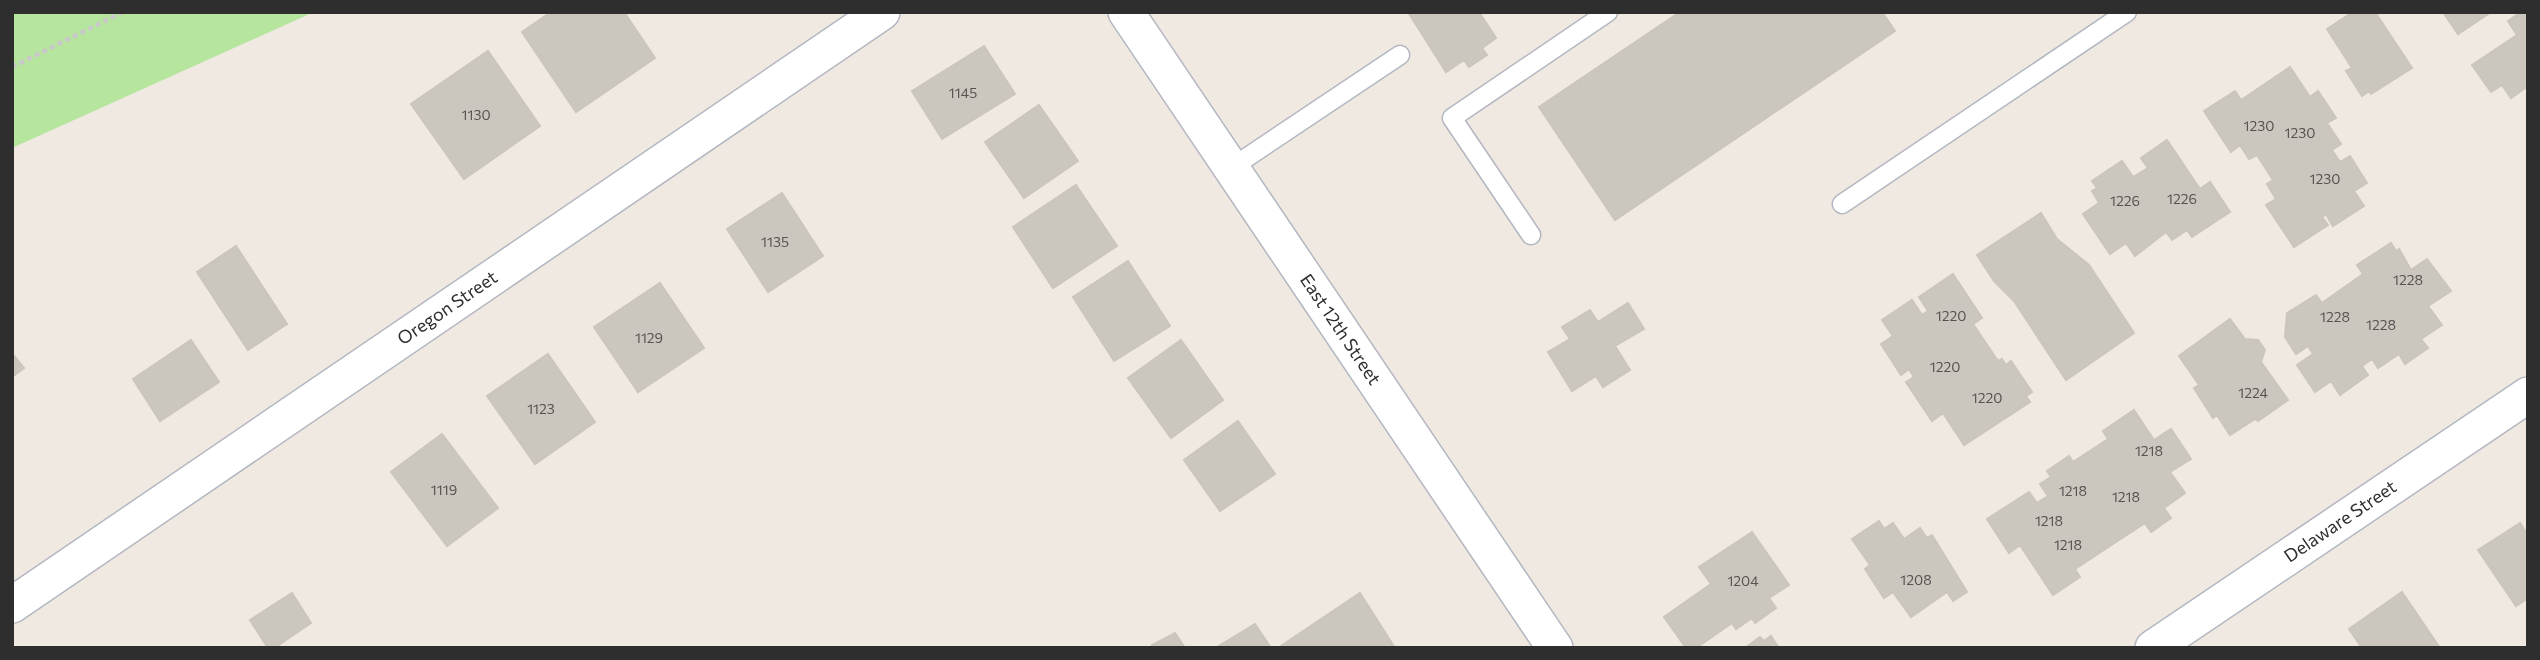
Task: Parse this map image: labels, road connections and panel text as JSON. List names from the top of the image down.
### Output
{
  "streets": {
    "street": ["Oregon Street", "East 12th Street", "Delaware Street"]
  },
  "house_numbers": [
    "1145",
    "1130",
    "1230",
    "1230",
    "1230",
    "1226",
    "1226",
    "1135",
    "1228",
    "1220",
    "1228",
    "1228",
    "1129",
    "1220",
    "1224",
    "1220",
    "1123",
    "1218",
    "1119",
    "1218",
    "1218",
    "1218",
    "1218",
    "1208",
    "1204"
  ]
}
